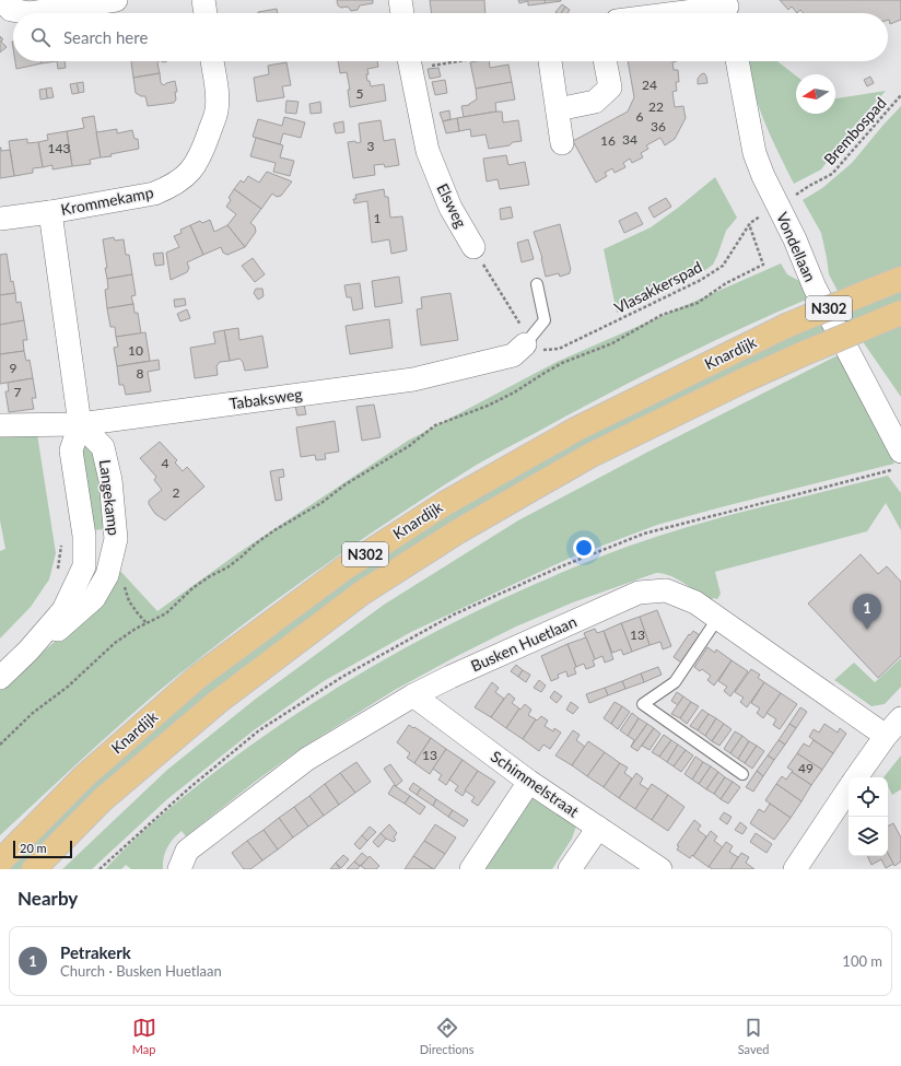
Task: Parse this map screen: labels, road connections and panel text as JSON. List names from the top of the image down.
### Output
{
  "streets": {
    "main road": ["N302", "Knardijk"],
    "street": [
      "Krommekamp",
      "Elsweg",
      "Vondellaan",
      "Tabaksweg",
      "Langekamp",
      "Busken Huetlaan",
      "Schimmelstraat"
    ],
    "path": ["Brembospad", "Vlasakkerspad"]
  },
  "crossings": [
    ["Brembospad", "Vondellaan"],
    ["Brembospad", "Vlasakkerspad"],
    ["Krommekamp", "Langekamp"],
    ["Vondellaan", "Vlasakkerspad"],
    ["Vlasakkerspad", "Tabaksweg"],
    ["Tabaksweg", "Langekamp"],
    ["Busken Huetlaan", "Schimmelstraat"]
  ],
  "house_numbers": [
    "24",
    "5",
    "22",
    "6",
    "36",
    "34",
    "16",
    "3",
    "143",
    "1",
    "10",
    "9",
    "8",
    "7",
    "4",
    "2",
    "13",
    "13",
    "49"
  ],
  "scale_bar": "20 m",
  "north": "left",
  "page": {
    "search": "Search here",
    "pins": "1",
    "scale": "20 m",
    "heading": "Nearby",
    "list": [
      {
        "mark": "1",
        "name": "Petrakerk",
        "note": "Church · Busken Huetlaan",
        "value": "100 m"
      }
    ],
    "nav": ["Map", "Directions", "Saved"]
  }
}
